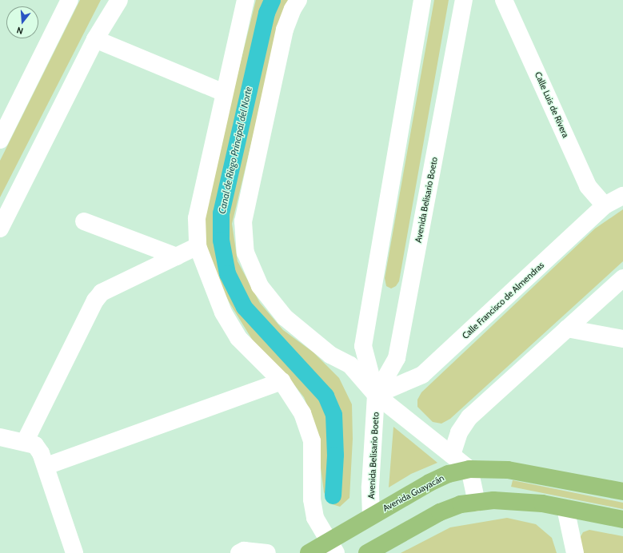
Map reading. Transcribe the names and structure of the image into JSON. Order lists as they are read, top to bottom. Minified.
{"streets":{"main road":["Avenida Guayacán"],"street":["Calle Luis de Rivera","Avenida Belisario Boeto","Calle Francisco de Almendras"]},"crossings":[["Calle Luis de Rivera","Calle Francisco de Almendras"],["Avenida Belisario Boeto","Calle Francisco de Almendras"],["Avenida Belisario Boeto","Avenida Guayacán"]],"water":["Canal de Riego Principal del Norte"],"north":"bottom"}
